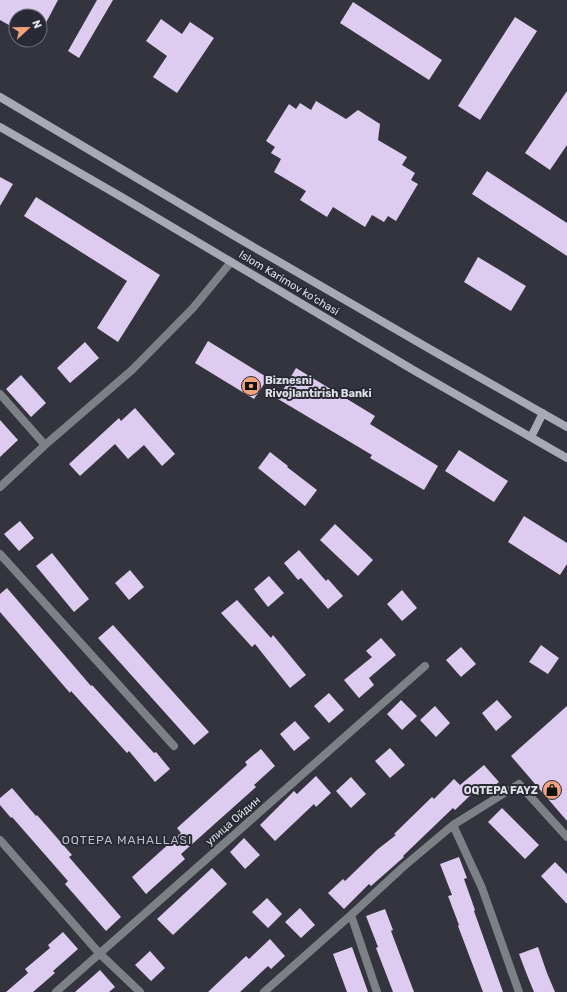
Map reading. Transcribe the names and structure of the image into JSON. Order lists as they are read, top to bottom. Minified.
{"streets":{"main road":["Islom Karimov ko‘chasi"],"street":["улица Ойдин"]},"districts":["OQTEPA MAHALLASI"],"places":{"bank":["Biznesni Rivojlantirish Banki"],"shop":["OQTEPA FAYZ"]},"north":"right"}
